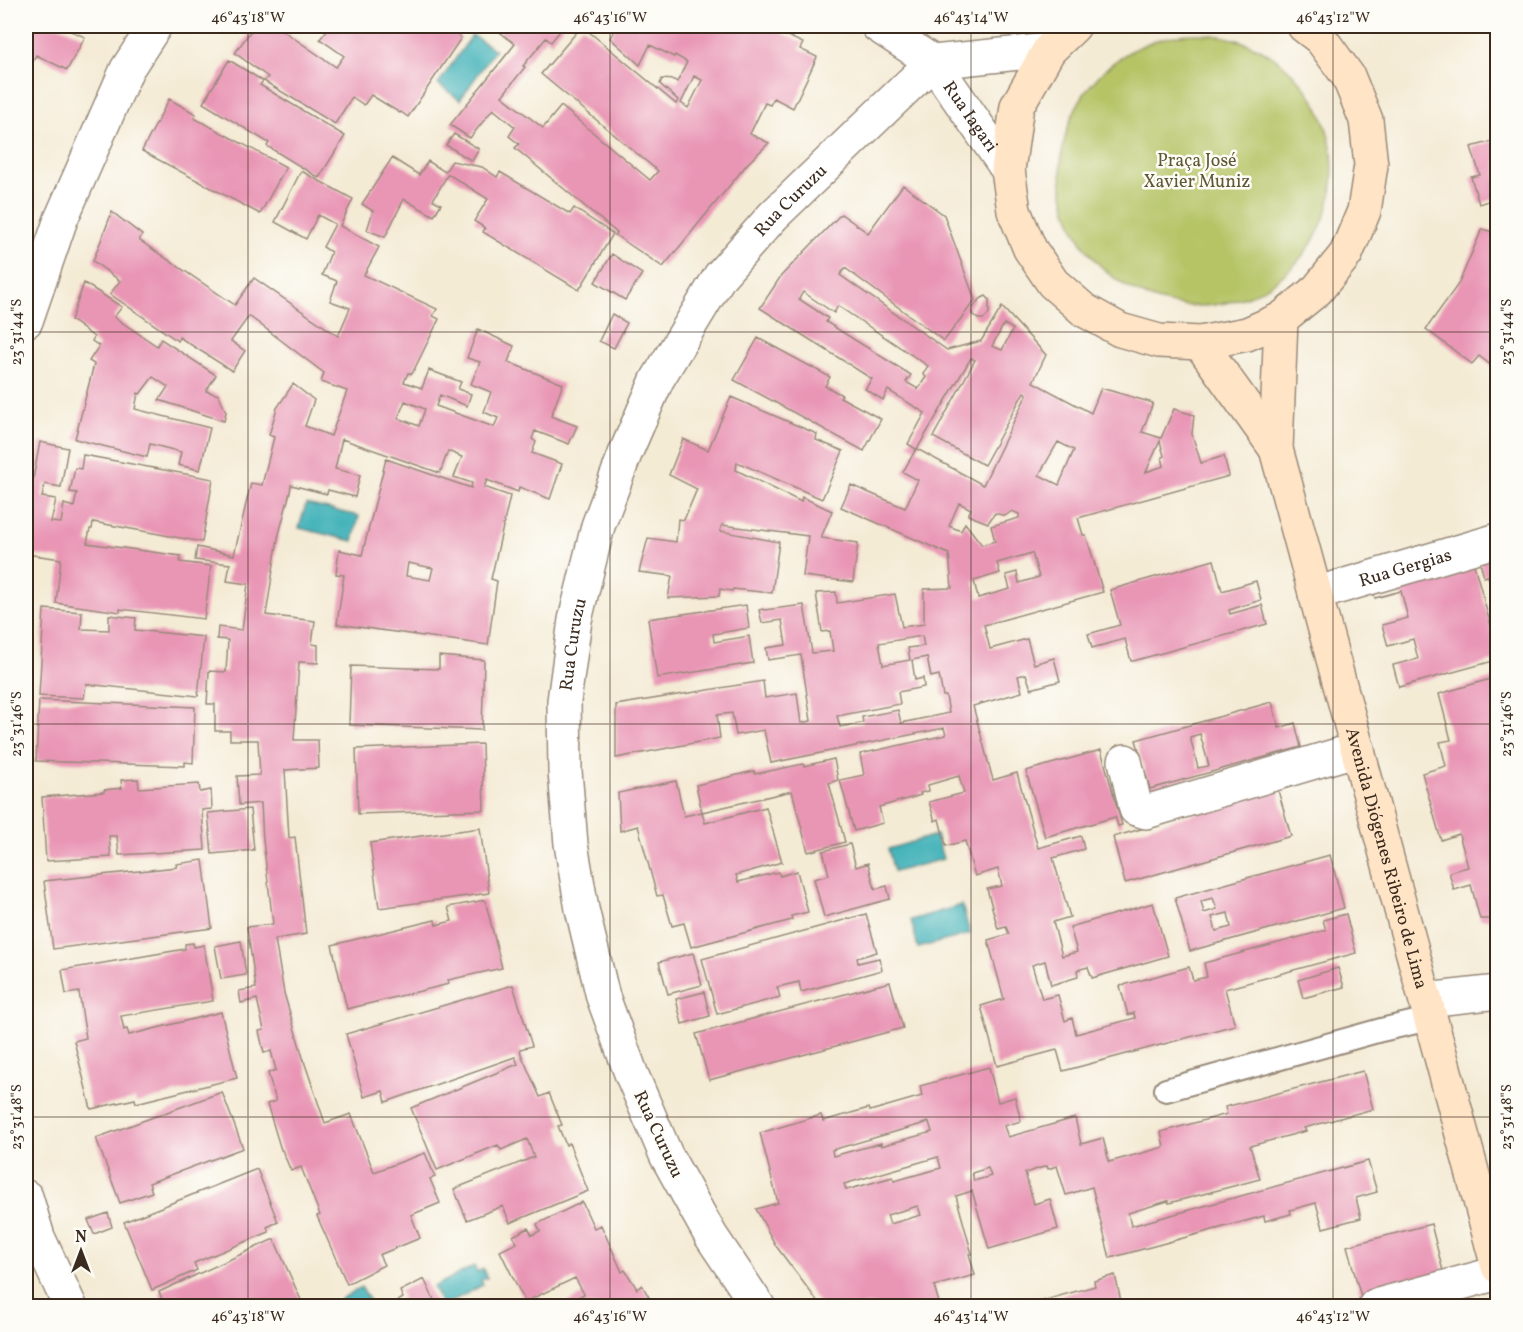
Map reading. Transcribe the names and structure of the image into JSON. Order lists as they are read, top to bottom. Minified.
{"streets":{"main road":["Avenida Diógenes Ribeiro de Lima"],"street":["Rua Iagari","Rua Curuzu","Rua Gergias"]},"crossings":[["Rua Iagari","Rua Curuzu"],["Rua Gergias","Avenida Diógenes Ribeiro de Lima"]],"parks":["Praça José Xavier Muniz"],"north":"top","coordinates":["46°43'18\"W","46°43'16\"W","46°43'14\"W","46°43'12\"W","23°31'44\"S","23°31'46\"S","23°31'48\"S"]}
